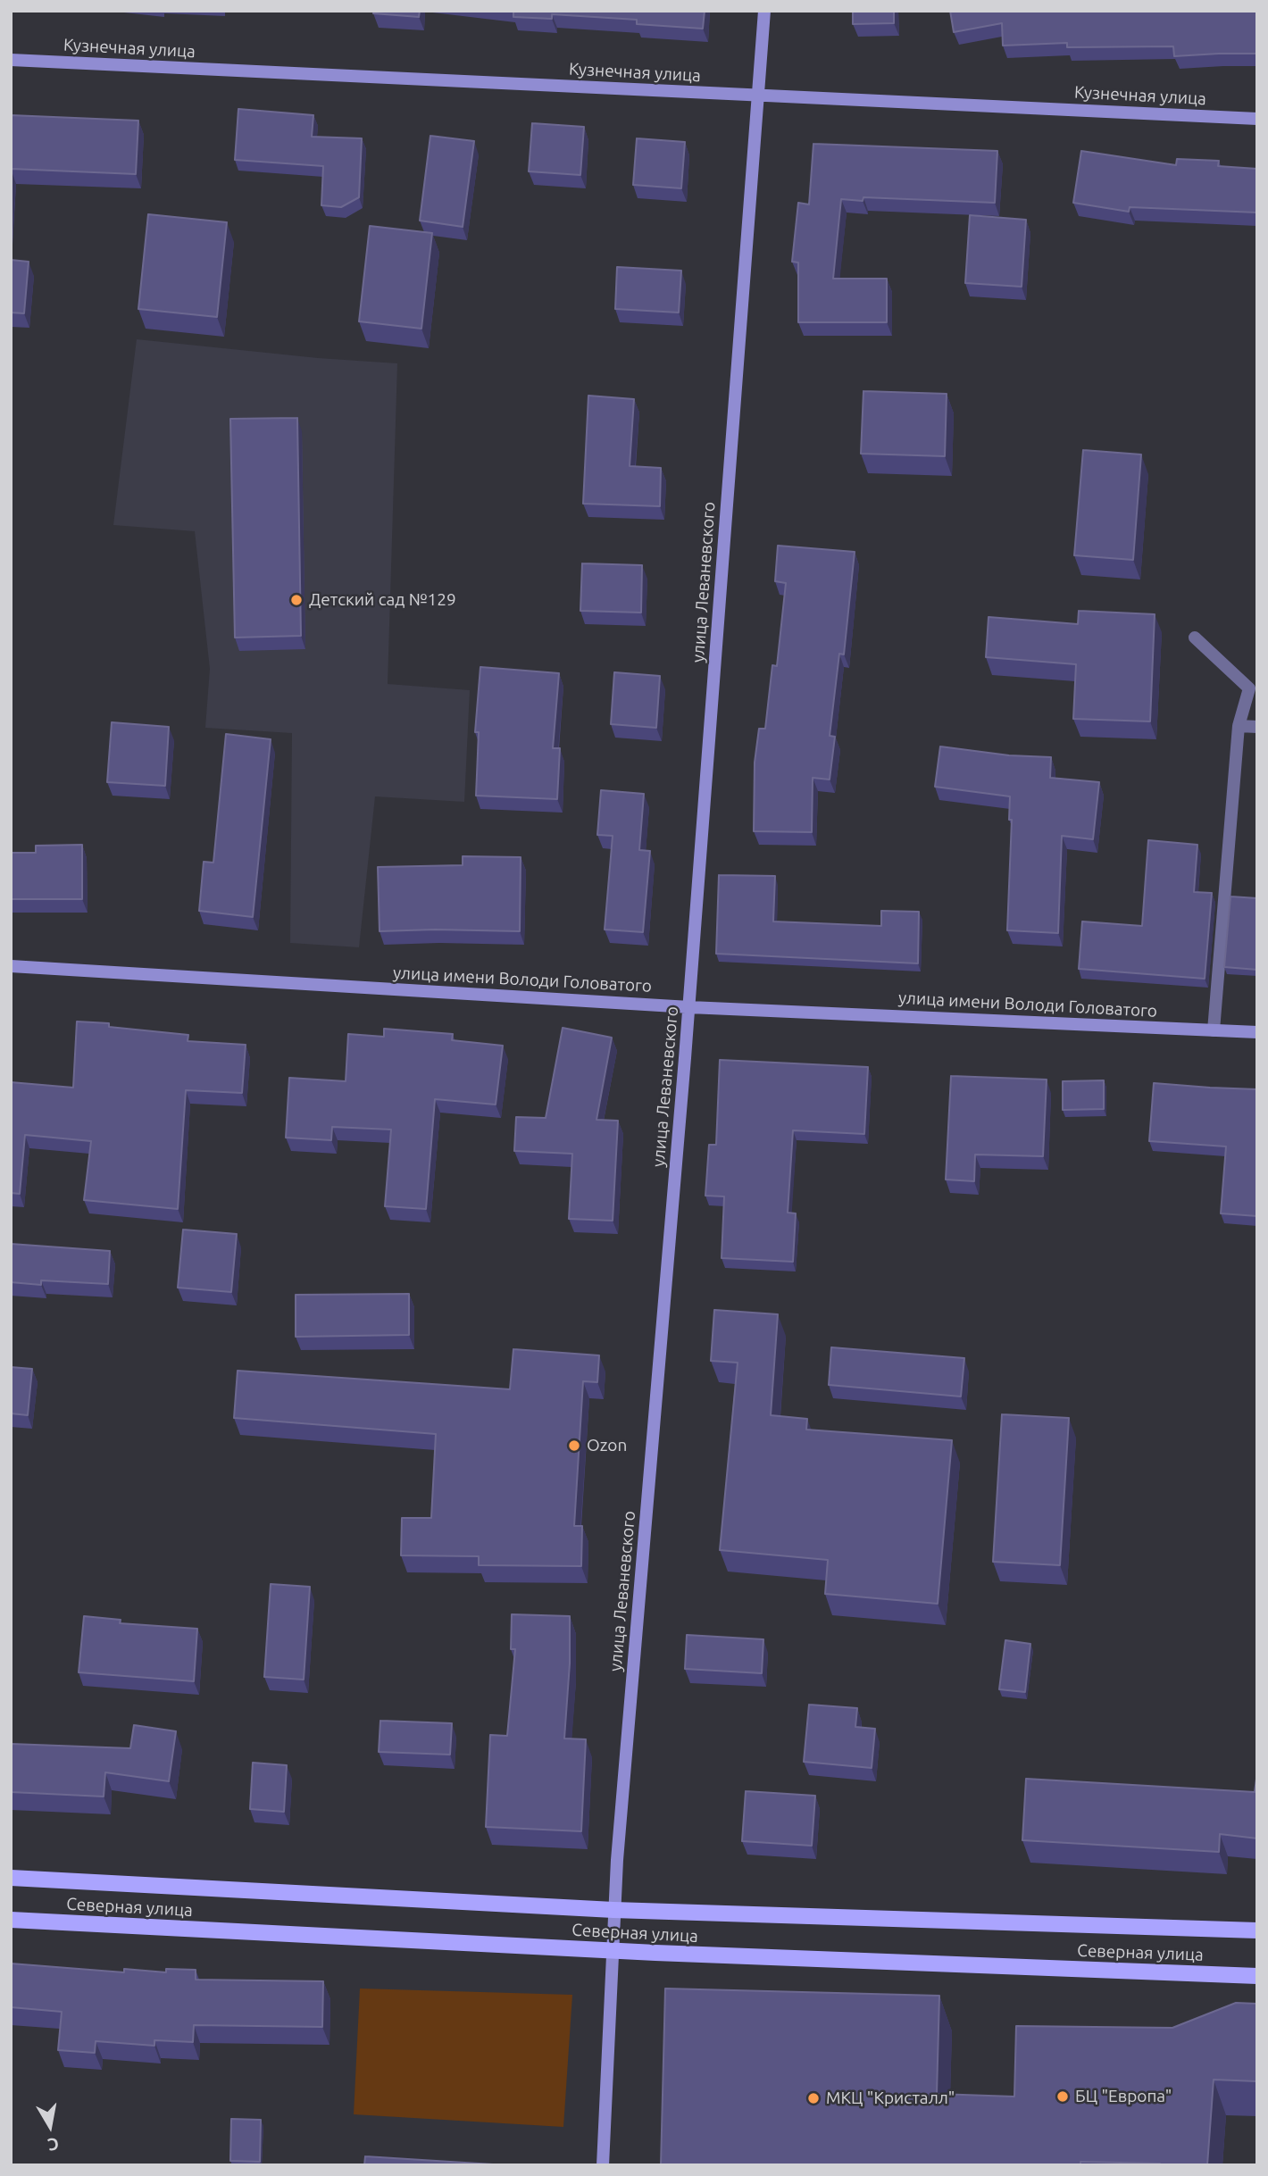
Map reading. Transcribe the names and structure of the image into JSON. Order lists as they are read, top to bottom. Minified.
{"streets":{"main road":["Северная улица"],"street":["Кузнечная улица","улица Леваневского","улица имени Володи Головатого"]},"crossings":[["Кузнечная улица","улица Леваневского"],["улица Леваневского","улица имени Володи Головатого"],["улица Леваневского","Северная улица"]],"places":["Детский сад №129","Ozon","БЦ \"Европа\"","МКЦ \"Кристалл\""],"north":"bottom"}
